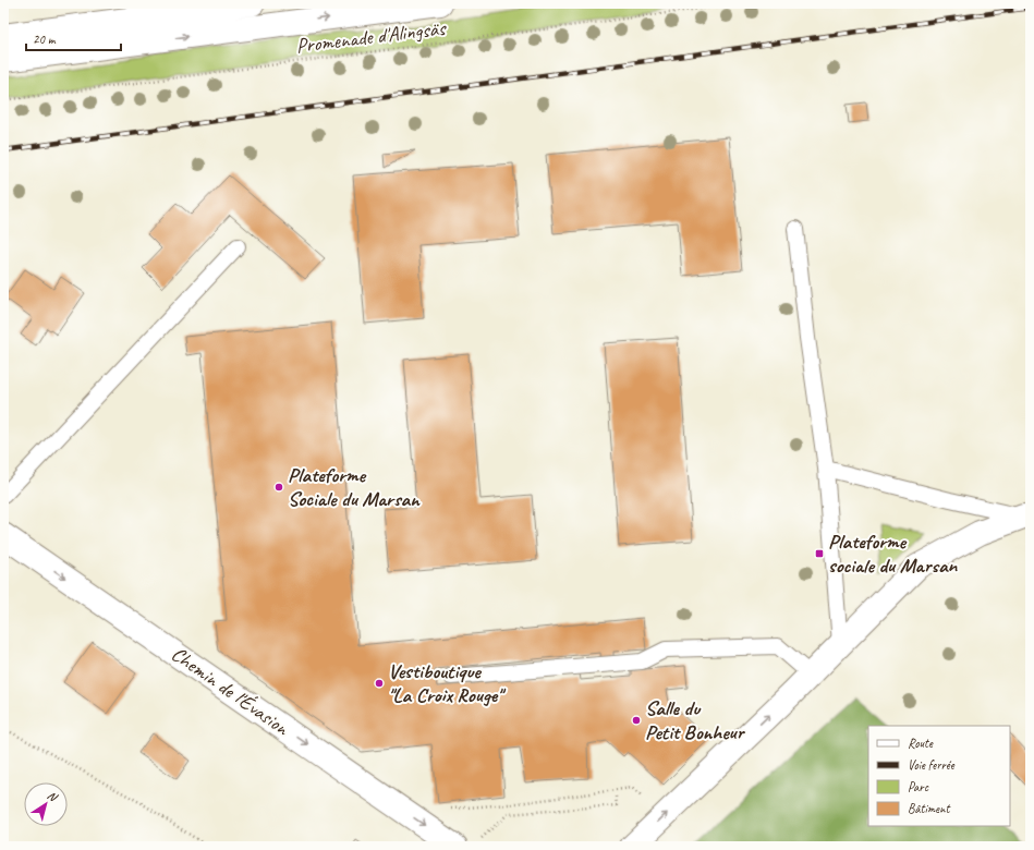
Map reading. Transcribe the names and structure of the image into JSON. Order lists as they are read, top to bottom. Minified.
{"streets":{"street":["Chemin de l'Évasion"],"path":["Promenade d'Alingsäs"]},"one_way":["Chemin de l'Évasion"],"places":{"other":["Plateforme Sociale du Marsan","Vestiboutique \"La Croix Rouge\"","Salle du Petit Bonheur"],"transit":["Plateforme sociale du Marsan"]},"legend":["Route","Voie ferrée","Parc","Bâtiment"],"scale_bar":"20 m","north":"top right"}
